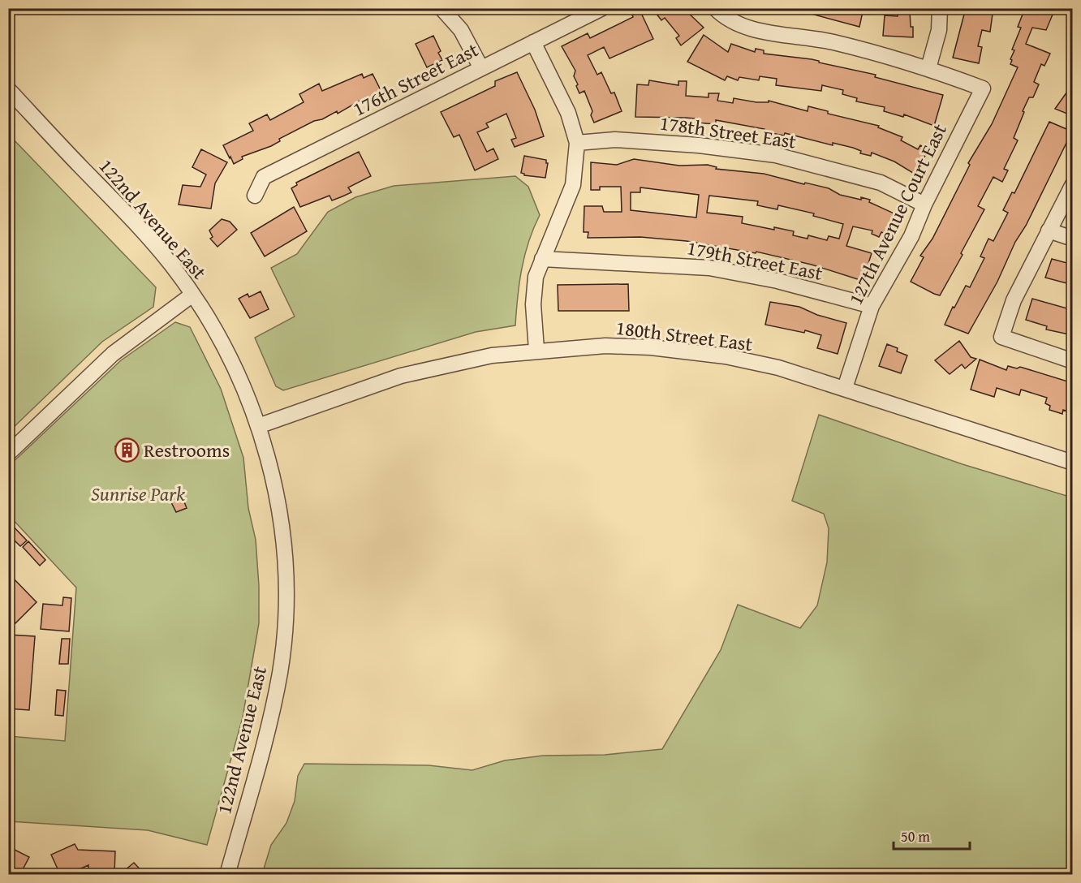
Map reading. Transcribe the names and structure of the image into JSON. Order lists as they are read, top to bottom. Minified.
{"streets":{"street":["176th Street East","178th Street East","127th Avenue Court East","122nd Avenue East","179th Street East","180th Street East"]},"crossings":[["178th Street East","127th Avenue Court East"],["127th Avenue Court East","179th Street East"],["127th Avenue Court East","180th Street East"],["122nd Avenue East","180th Street East"]],"parks":["Sunrise Park"],"places":{"building":["Restrooms"]},"scale_bar":"50 m"}
